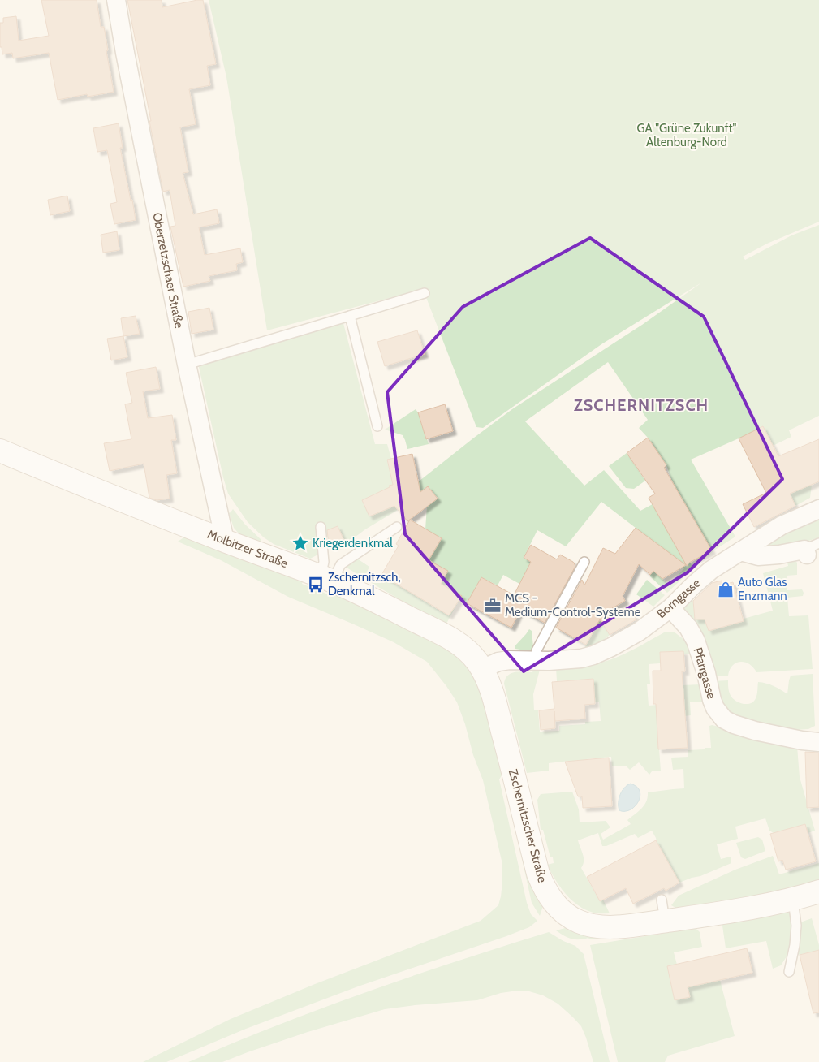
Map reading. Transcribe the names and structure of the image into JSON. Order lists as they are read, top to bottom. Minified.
{"streets":{"street":["Oberzetzschaer Straße","Molbitzer Straße","Borngasse","Pfarrgasse","Zschernitzscher Straße"]},"crossings":[["Oberzetzschaer Straße","Molbitzer Straße"],["Molbitzer Straße","Borngasse"],["Molbitzer Straße","Zschernitzscher Straße"],["Borngasse","Pfarrgasse"],["Borngasse","Zschernitzscher Straße"]],"districts":["ZSCHERNITZSCH"],"parks":["GA \"Grüne Zukunft\" Altenburg-Nord"],"places":{"place":["Kriegerdenkmal"],"bus stop":["Zschernitzsch, Denkmal"],"shop":["Auto Glas Enzmann"],"office":["MCS - Medium-Control-Systeme"]}}
